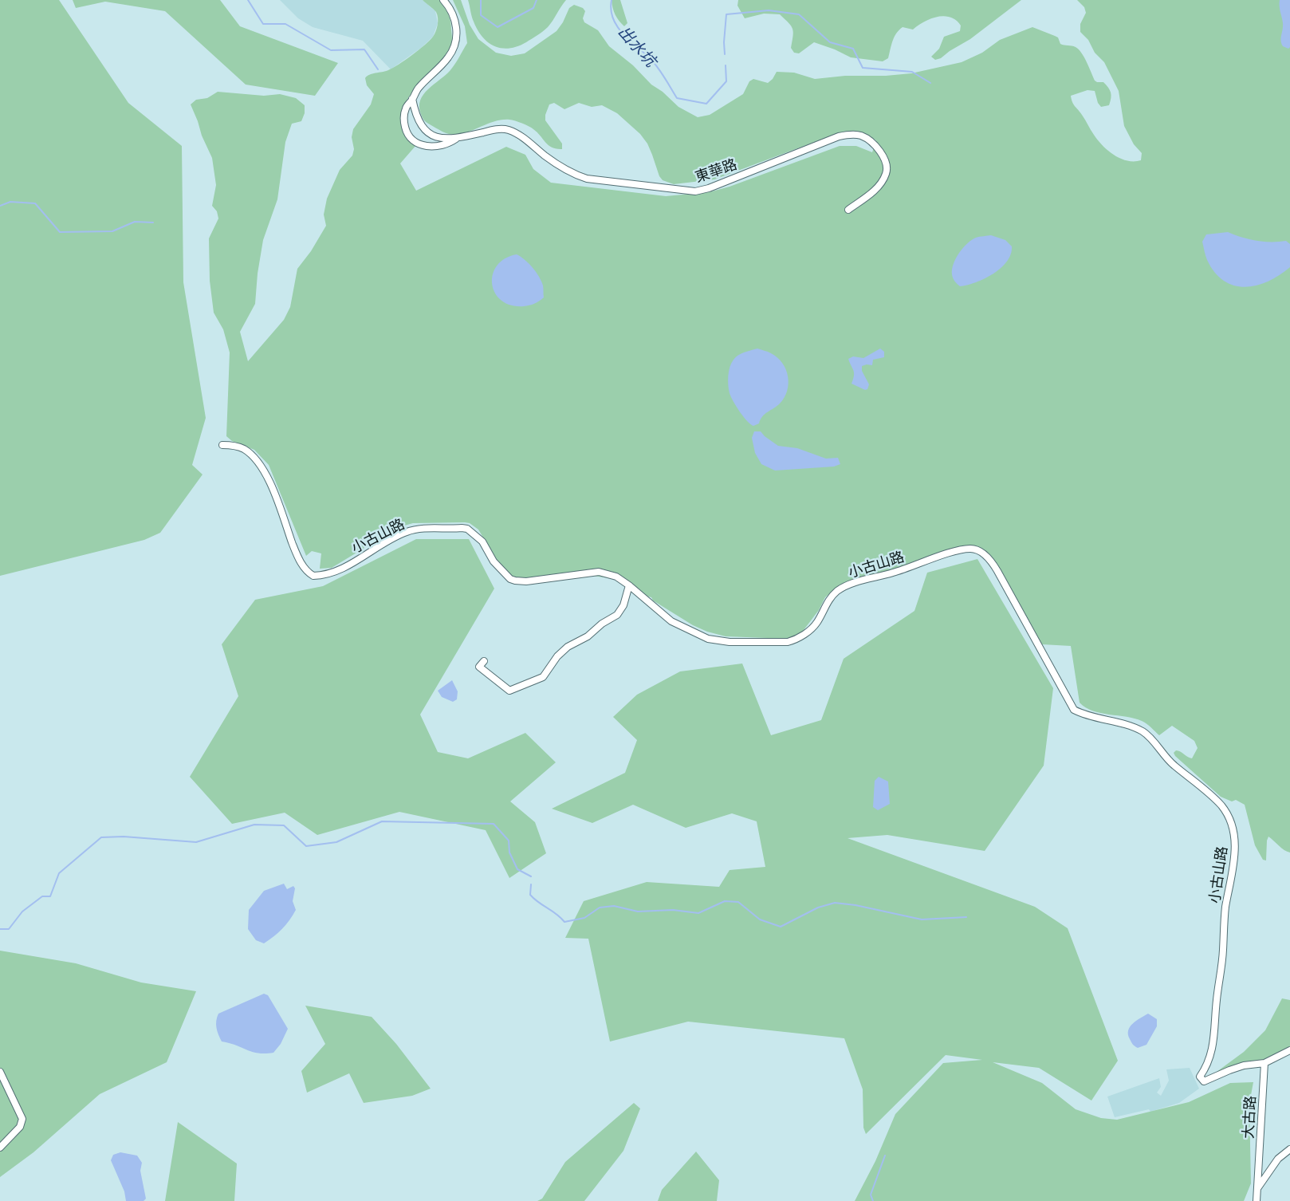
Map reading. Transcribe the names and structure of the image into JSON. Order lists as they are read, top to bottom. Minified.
{"streets":{"street":["東華路","小古山路","大古路"]},"crossings":[["小古山路","大古路"]],"water":["出水坑"]}
